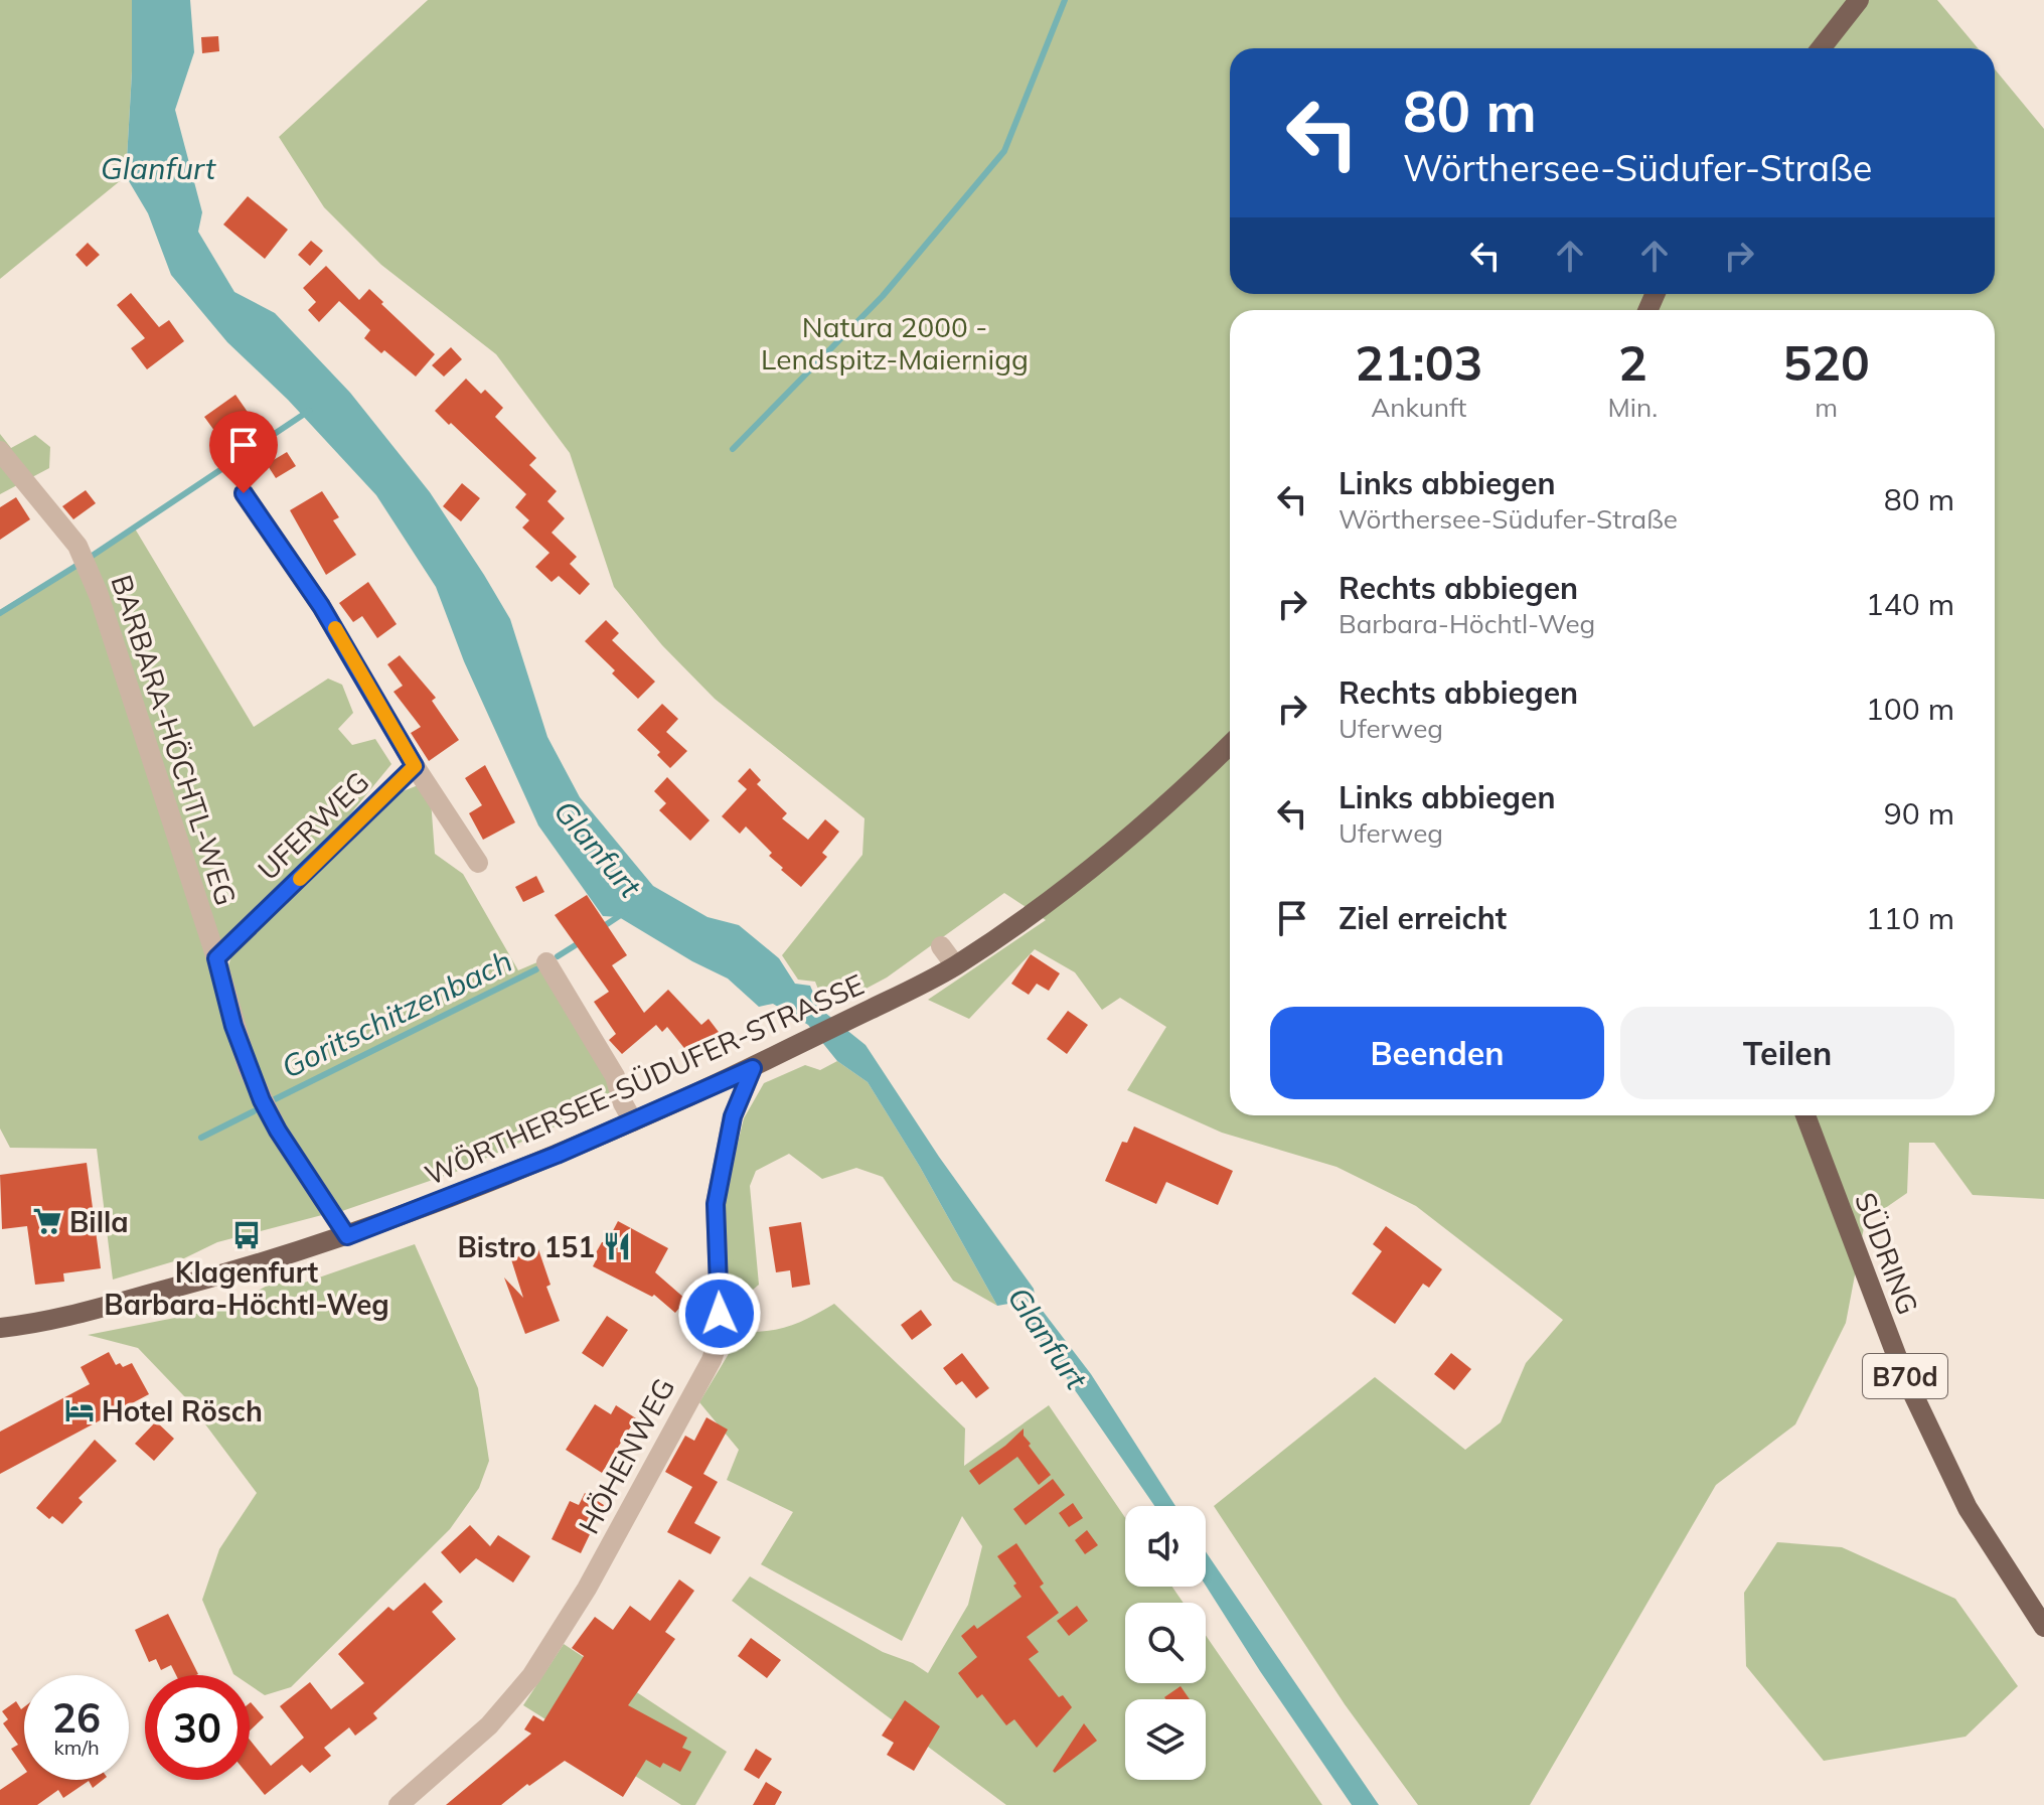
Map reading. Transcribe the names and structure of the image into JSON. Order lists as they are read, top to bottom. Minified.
{"streets":{"main road":["WÖRTHERSEE-SÜDUFER-STRASSE","SÜDRING","B70d"],"street":["BARBARA-HÖCHTL-WEG","UFERWEG","HÖHENWEG"]},"crossings":[["BARBARA-HÖCHTL-WEG","UFERWEG"],["BARBARA-HÖCHTL-WEG","WÖRTHERSEE-SÜDUFER-STRASSE"],["WÖRTHERSEE-SÜDUFER-STRASSE","HÖHENWEG"]],"water":["Glanfurt","Goritschitzenbach"],"parks":["Natura 2000 - Lendspitz-Maiernigg"],"places":{"supermarket":["Billa"],"bus stop":["Klagenfurt Barbara-Höchtl-Weg"],"restaurant":["Bistro 151"],"hotel":["Hotel Rösch"]},"page":{"turn":["80 m","Wörthersee-Südufer-Straße"],"eta":["21:03","Ankunft","2","Min.","520","m"],"list":[{"name":"Links abbiegen","note":"Wörthersee-Südufer-Straße","value":"80 m"},{"name":"Rechts abbiegen","note":"Barbara-Höchtl-Weg","value":"140 m"},{"name":"Rechts abbiegen","note":"Uferweg","value":"100 m"},{"name":"Links abbiegen","note":"Uferweg","value":"90 m"},{"name":"Ziel erreicht","value":"110 m"}],"buttons":["Beenden","Teilen"],"speed":"26 km/h","limit":"30"}}
